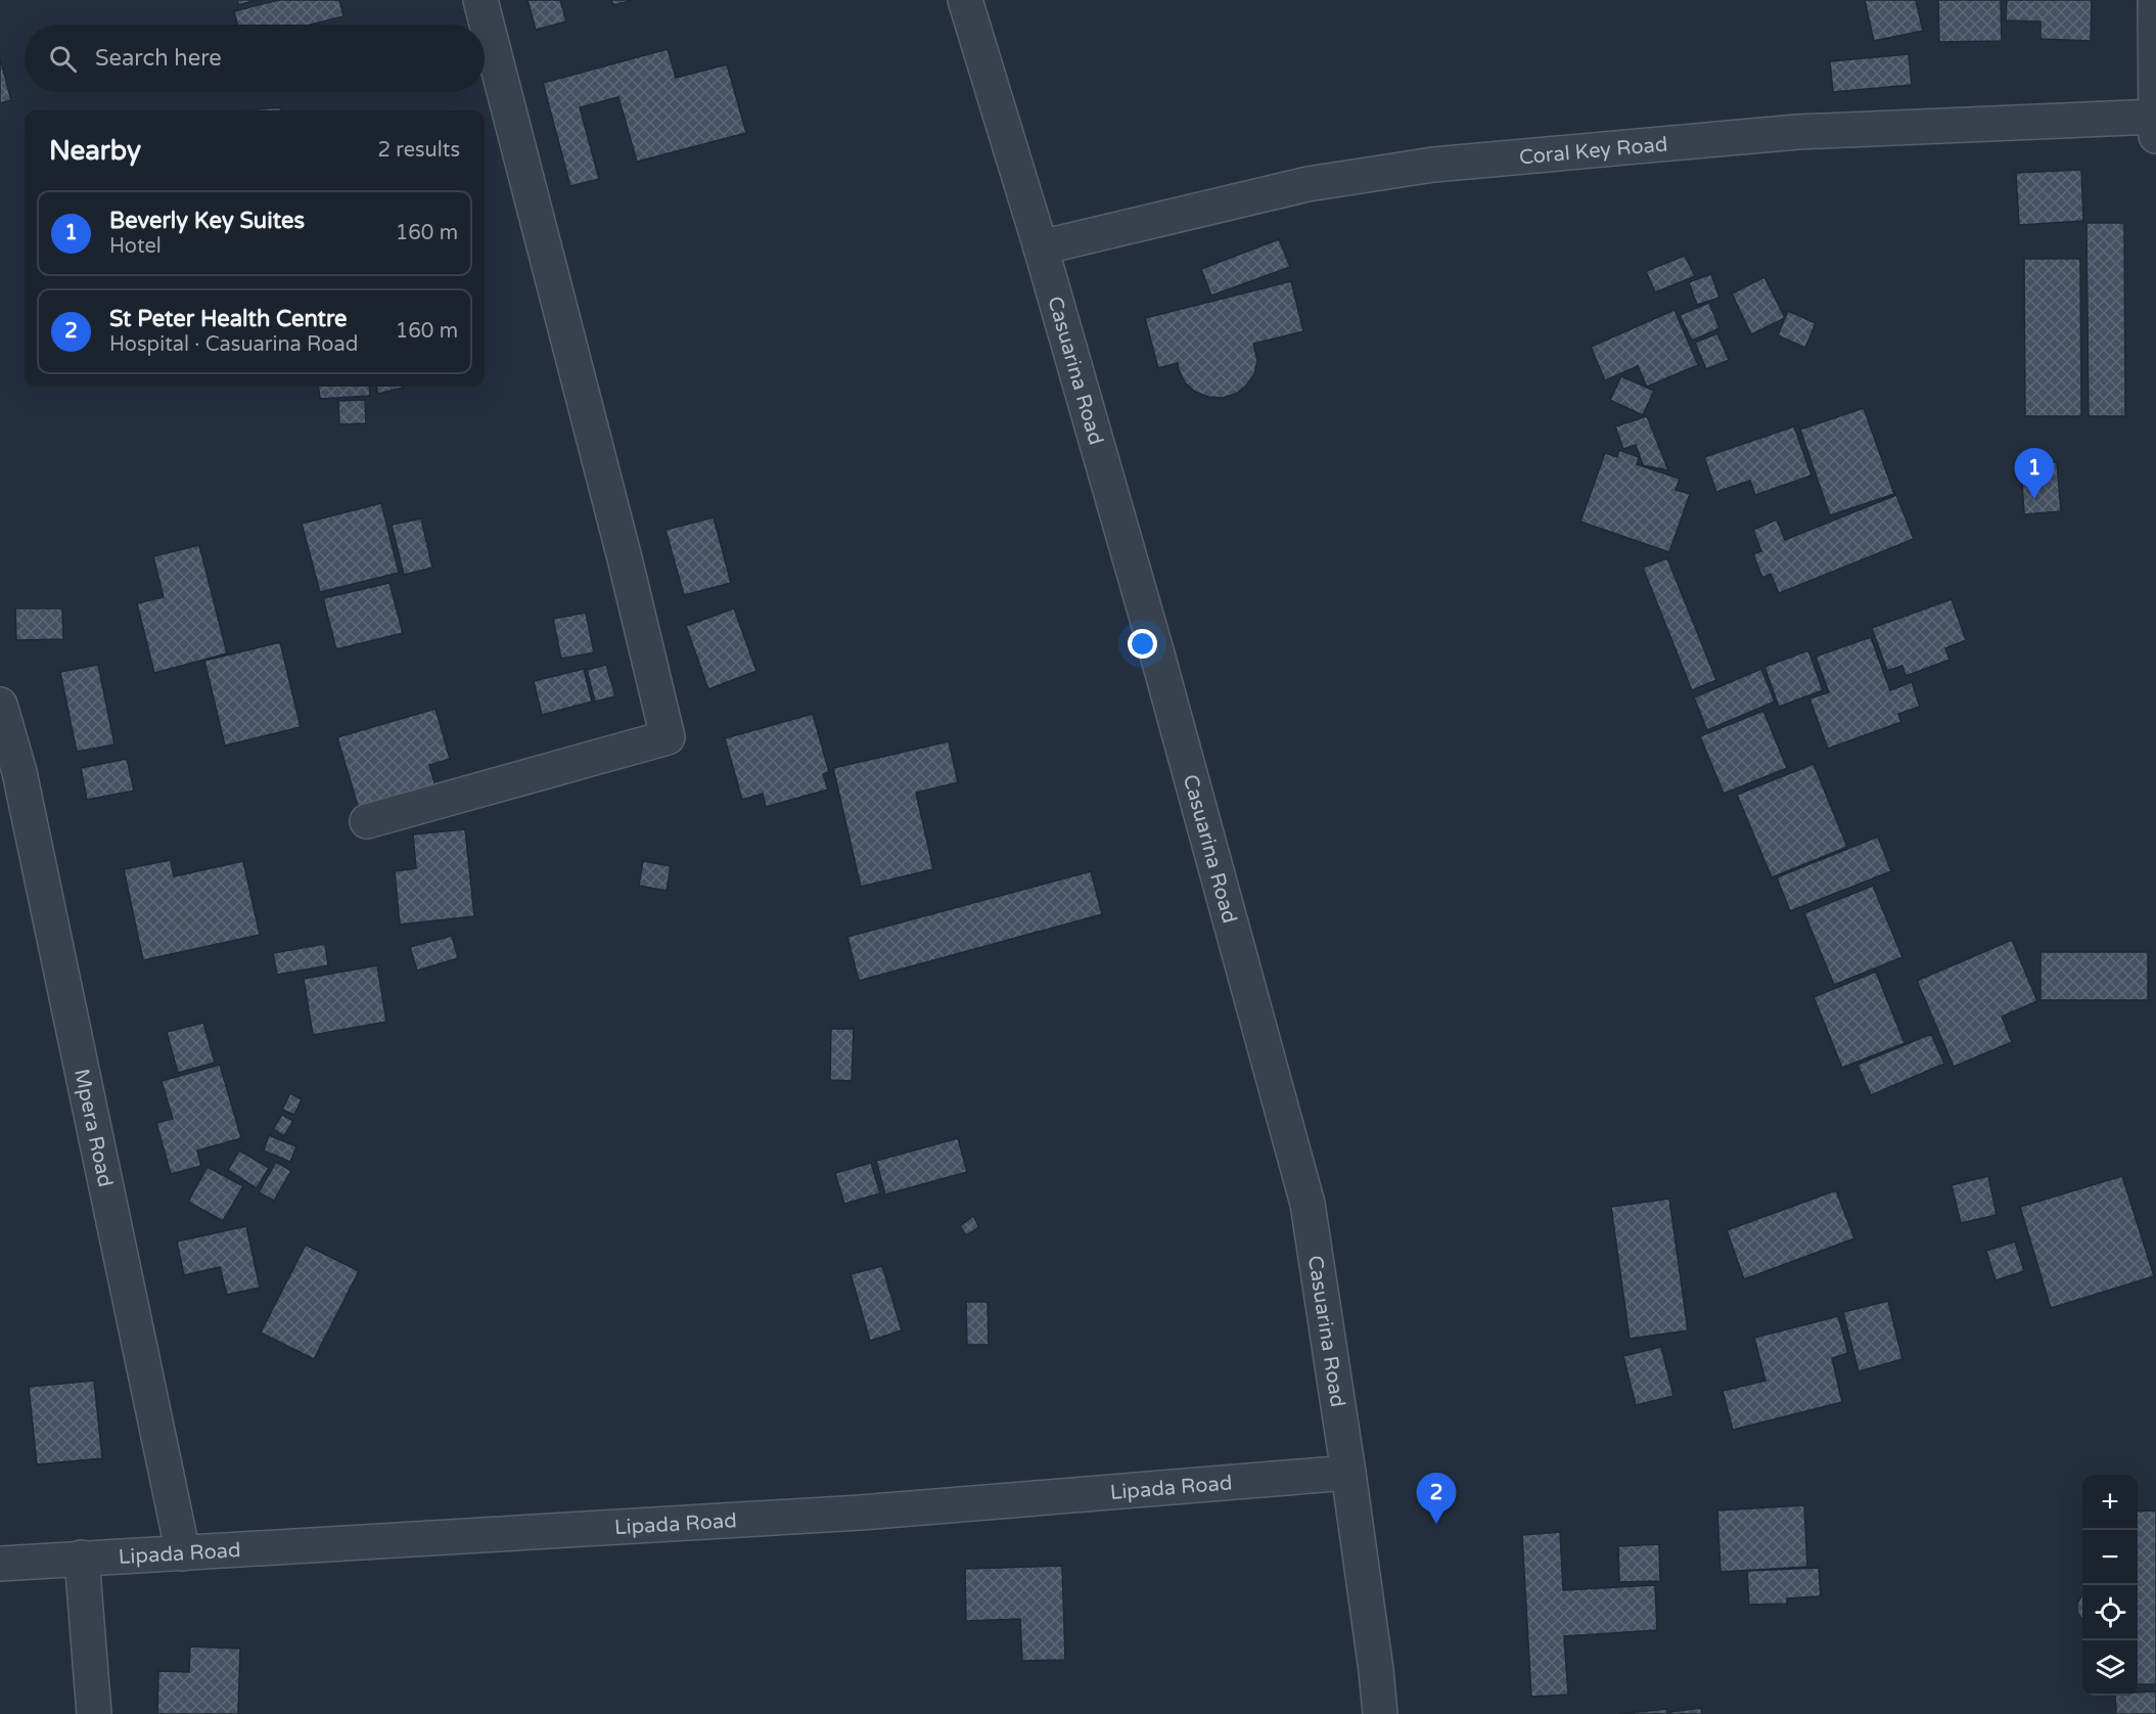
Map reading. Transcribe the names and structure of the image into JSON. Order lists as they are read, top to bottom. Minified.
{"streets":{"street":["Coral Key Road","Casuarina Road","Mpera Road","Lipada Road"]},"crossings":[["Coral Key Road","Casuarina Road"],["Casuarina Road","Lipada Road"],["Mpera Road","Lipada Road"]],"page":{"search":"Search here","heading":["Nearby","2 results"],"list":[{"mark":"1","name":"Beverly Key Suites","note":"Hotel","value":"160 m"},{"mark":"2","name":"St Peter Health Centre","note":"Hospital · Casuarina Road","value":"160 m"}],"pins":["1","2"],"map_buttons":["+","−"]}}
